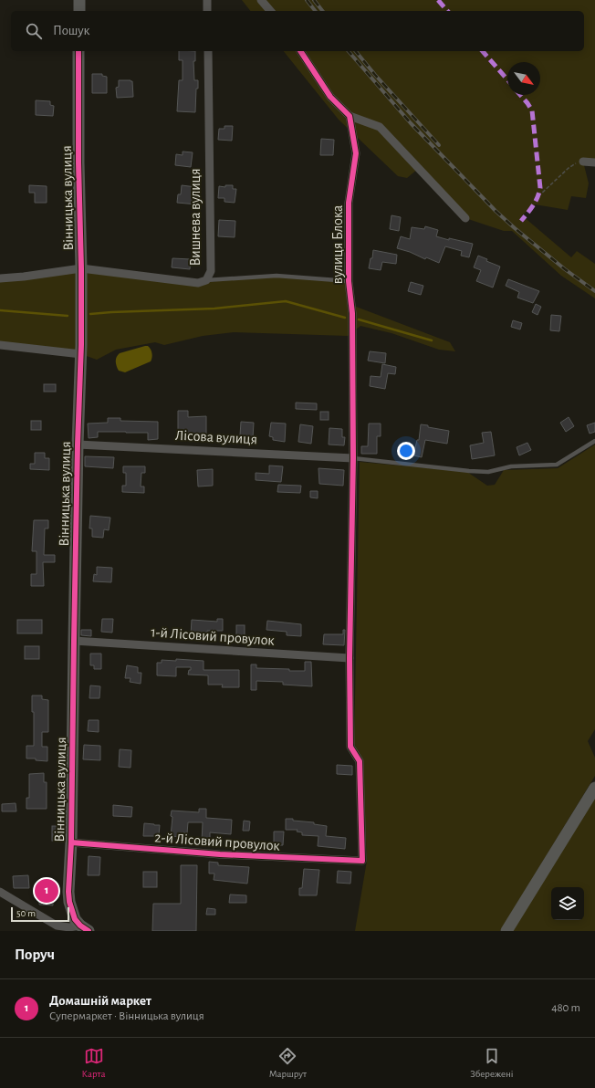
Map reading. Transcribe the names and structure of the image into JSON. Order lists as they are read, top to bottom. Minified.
{"streets":{"street":["Вінницька вулиця","Вишнева вулиця","вулиця Блока","Лісова вулиця","1-й Лісовий провулок","2-й Лісовий провулок"]},"crossings":[["Вінницька вулиця","Вишнева вулиця"],["Вінницька вулиця","Лісова вулиця"],["Вінницька вулиця","1-й Лісовий провулок"],["Вінницька вулиця","2-й Лісовий провулок"],["вулиця Блока","Лісова вулиця"],["вулиця Блока","1-й Лісовий провулок"],["вулиця Блока","2-й Лісовий провулок"]],"scale_bar":"50 m","north":"bottom right","page":{"search":"Пошук","pins":"1","scale":"50 m","heading":"Поруч","list":[{"mark":"1","name":"Домашній маркет","note":"Супермаркет · Вінницька вулиця","value":"480 m"}],"nav":["Карта","Маршрут","Збережені"]}}
